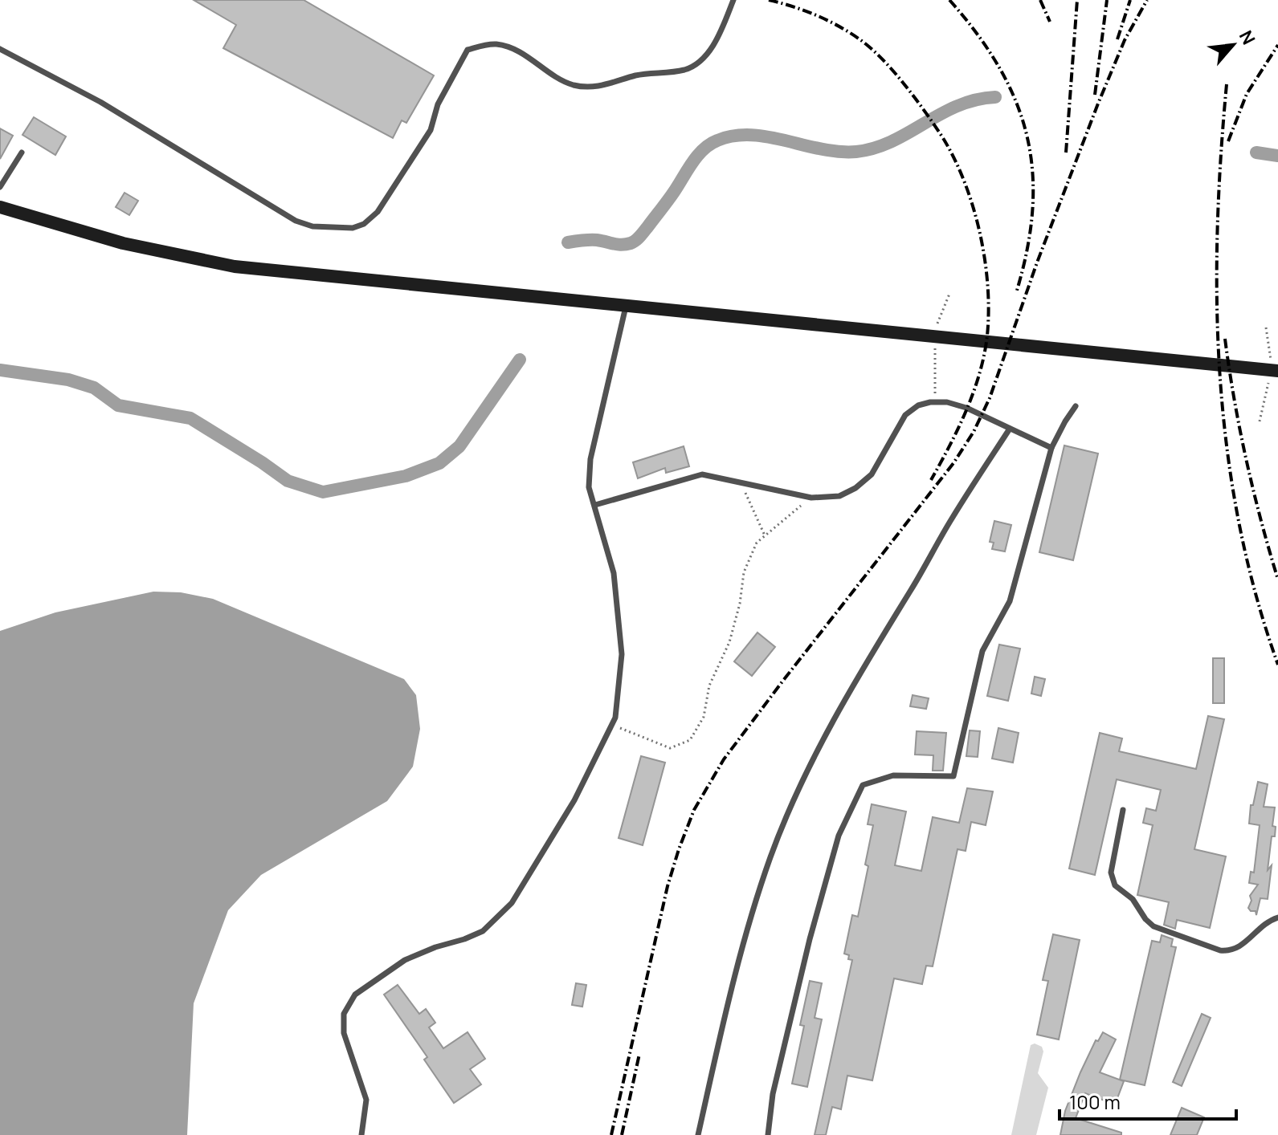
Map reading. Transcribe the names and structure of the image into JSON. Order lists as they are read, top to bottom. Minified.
{"scale_bar":"100 m","north":"top right"}
